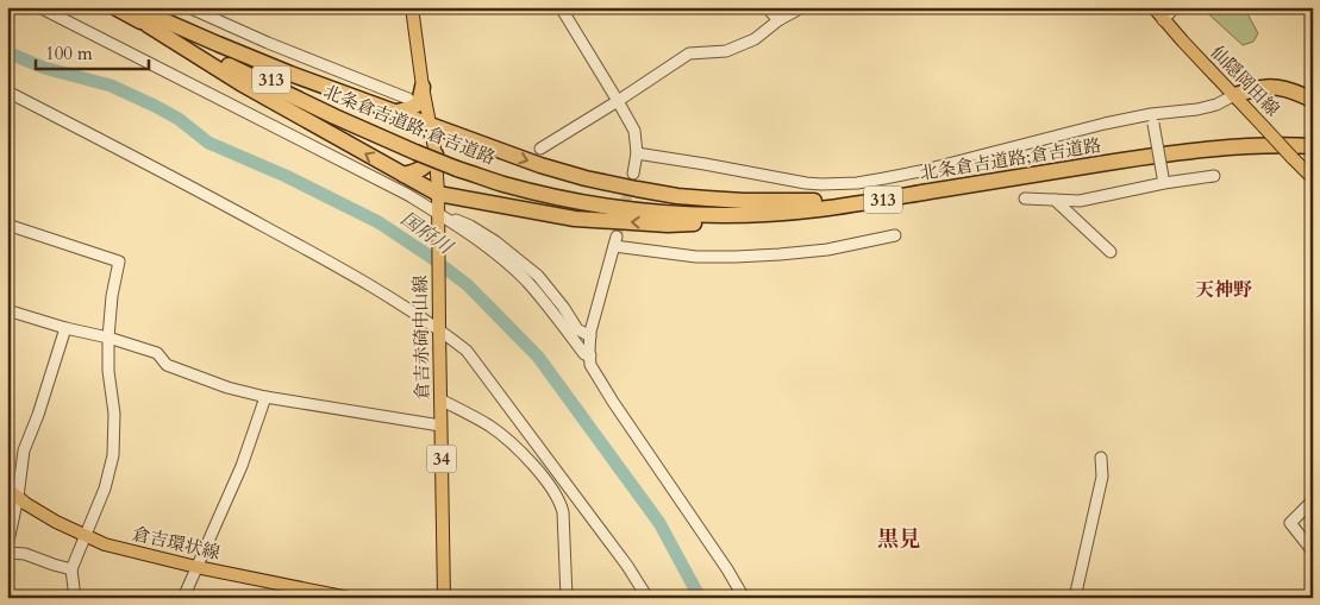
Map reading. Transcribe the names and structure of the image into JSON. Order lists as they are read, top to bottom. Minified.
{"streets":{"highway":["313","北条倉吉道路;倉吉道路"],"main road":["仙隠岡田線","倉吉赤碕中山線","34","倉吉環状線"]},"districts":["天神野","黒見"],"water":["国府川"],"scale_bar":"100 m"}
